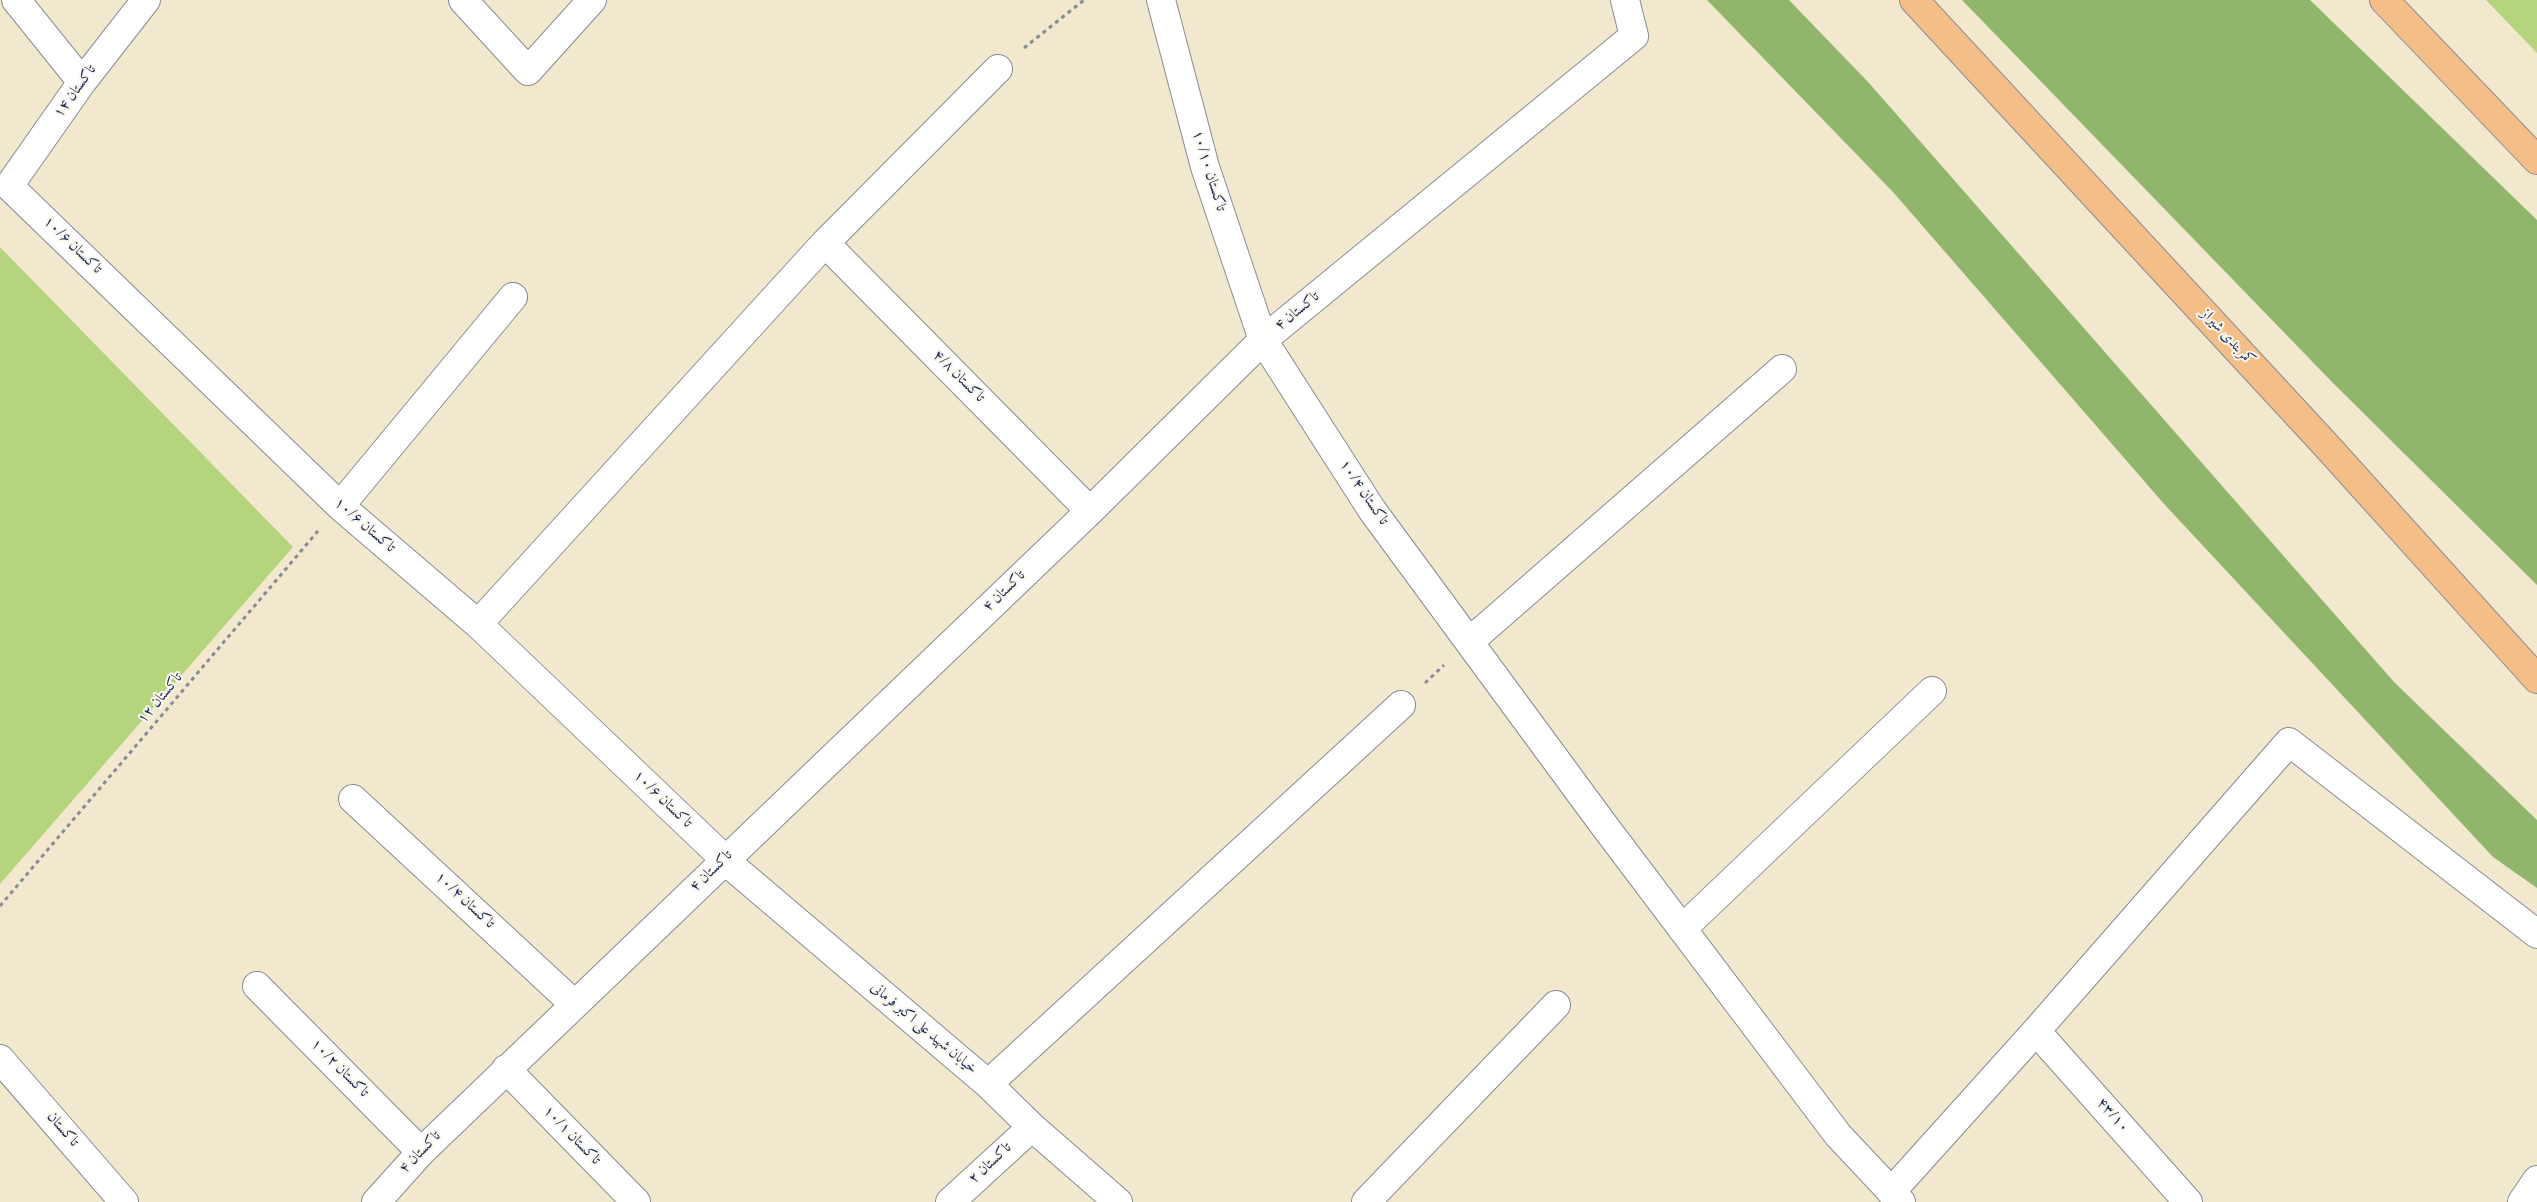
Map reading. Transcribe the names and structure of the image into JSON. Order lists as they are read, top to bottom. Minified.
{"streets":{"highway":["کمربندی شیراز"],"street":["تاکستان ۱۴","تاکستان ۱۰/۱۰","تاکستان ۱۰/۶","تاکستان ۴","تاکستان ۴/۸","تاکستان ۱۰/۴","خیابان شهید علی اکبر فرمانی","تاکستان ۱۰/۲","۴۳/۱۰","تاکستان","تاکستان ۱۰/۱","تاکستان ۲"],"path":["تاکستان ۱۲"]},"crossings":[["تاکستان ۱۴","تاکستان ۱۰/۶"],["تاکستان ۱۰/۱۰","تاکستان ۴"],["تاکستان ۱۰/۱۰","تاکستان ۱۰/۴"],["تاکستان ۱۰/۶","تاکستان ۴"],["تاکستان ۱۰/۶","تاکستان ۱۲"],["تاکستان ۱۰/۶","خیابان شهید علی اکبر فرمانی"],["تاکستان ۴","تاکستان ۴/۸"],["تاکستان ۴","تاکستان ۱۰/۴"],["تاکستان ۴","خیابان شهید علی اکبر فرمانی"],["تاکستان ۴","تاکستان ۱۰/۲"],["تاکستان ۴","تاکستان ۱۰/۱"],["خیابان شهید علی اکبر فرمانی","تاکستان ۲"]]}
